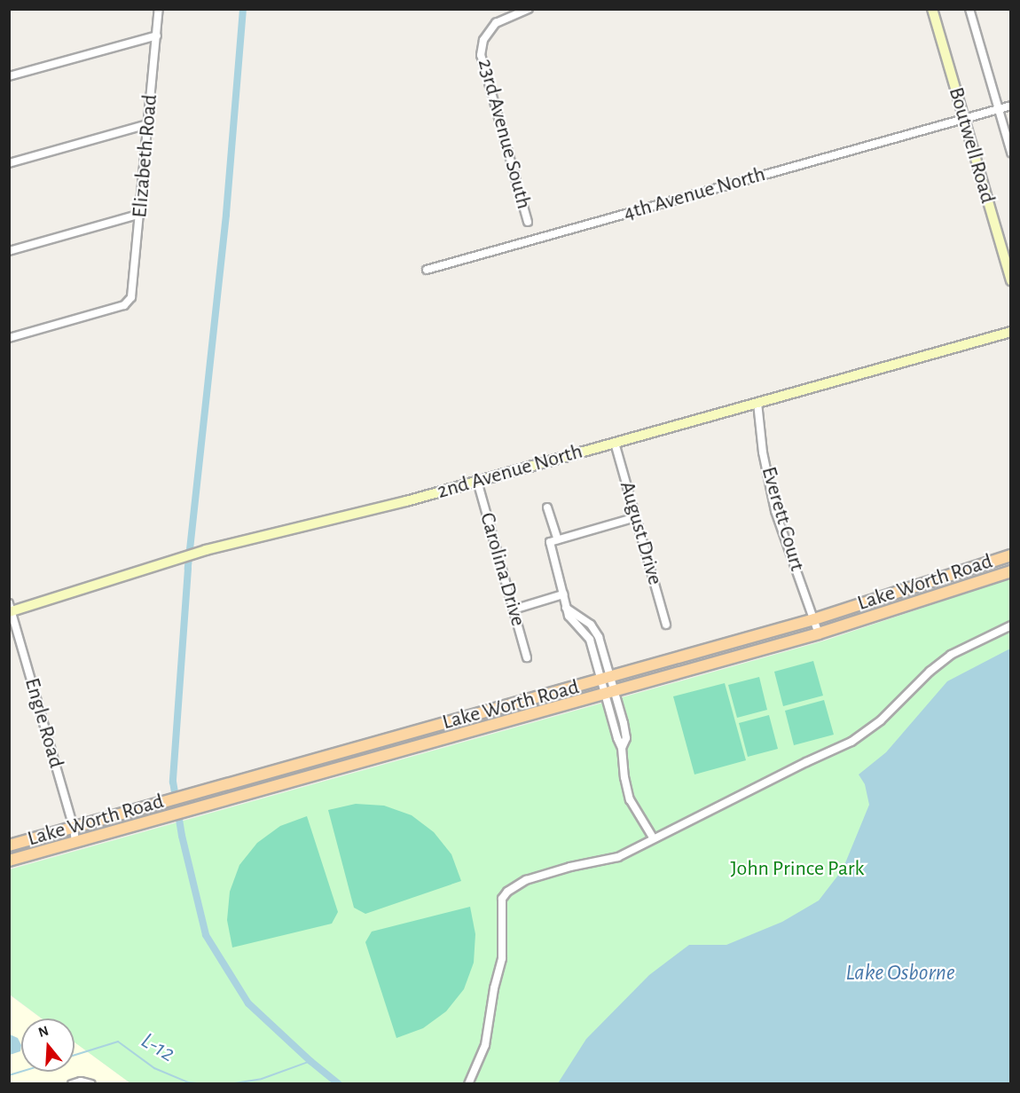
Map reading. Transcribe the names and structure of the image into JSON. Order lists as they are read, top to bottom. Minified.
{"streets":{"main road":["Lake Worth Road"],"street":["23rd Avenue South","Boutwell Road","Elizabeth Road","4th Avenue North","2nd Avenue North","Everett Court","August Drive","Carolina Drive","Engle Road"]},"crossings":[["Boutwell Road","4th Avenue North"],["2nd Avenue North","Everett Court"],["2nd Avenue North","August Drive"],["2nd Avenue North","Carolina Drive"],["2nd Avenue North","Engle Road"],["Everett Court","Lake Worth Road"],["Lake Worth Road","Engle Road"]],"water":["Lake Osborne","L-12"],"parks":["John Prince Park"],"north":"top"}
